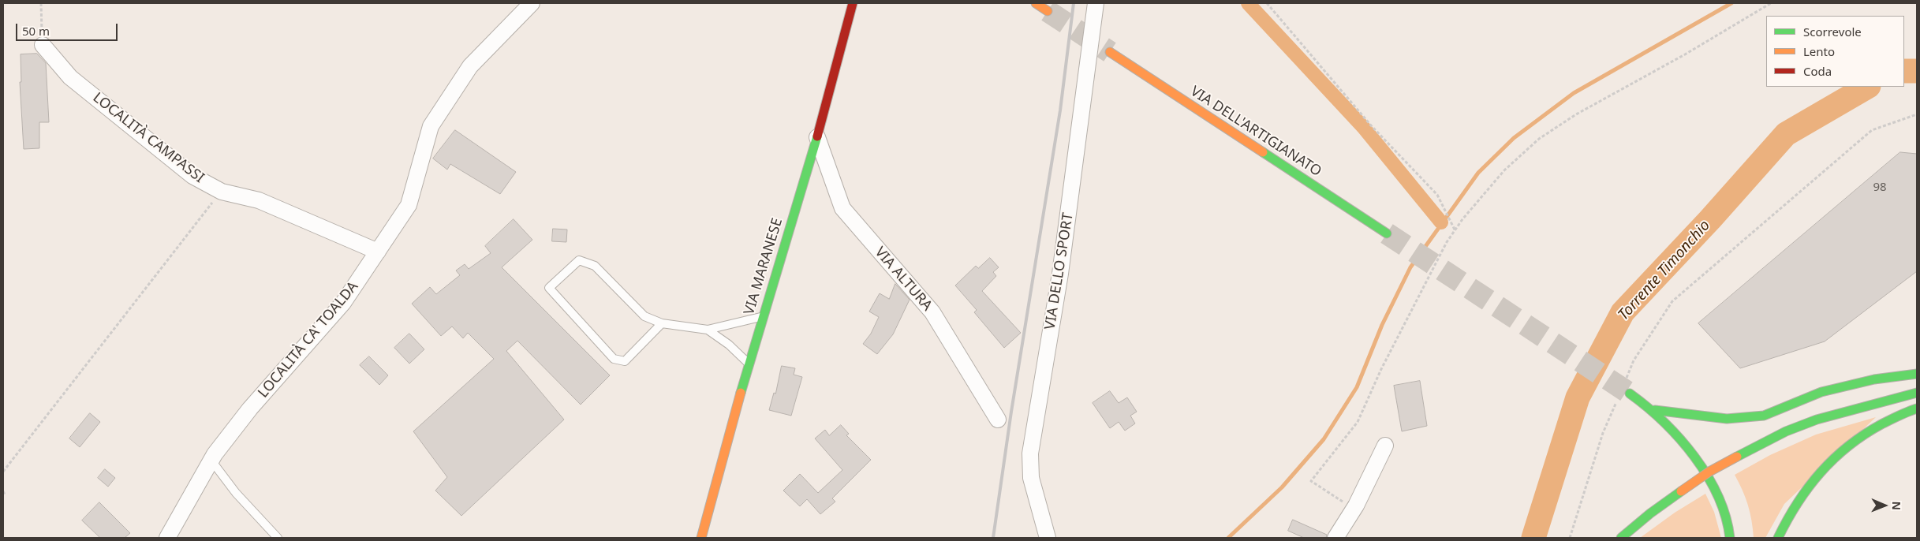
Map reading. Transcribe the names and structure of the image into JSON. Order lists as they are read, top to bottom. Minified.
{"streets":{"main road":["VIA DELL'ARTIGIANATO","VIA MARANESE"],"street":["LOCALITÀ CAMPASSI","VIA DELLO SPORT","VIA ALTURA","LOCALITÀ CA' TOALDA"]},"crossings":[["LOCALITÀ CAMPASSI","LOCALITÀ CA' TOALDA"],["VIA MARANESE","VIA ALTURA"]],"water":["Torrente Timonchio"],"house_numbers":["98"],"legend":["Scorrevole","Lento","Coda"],"scale_bar":"50 m","north":"right"}
